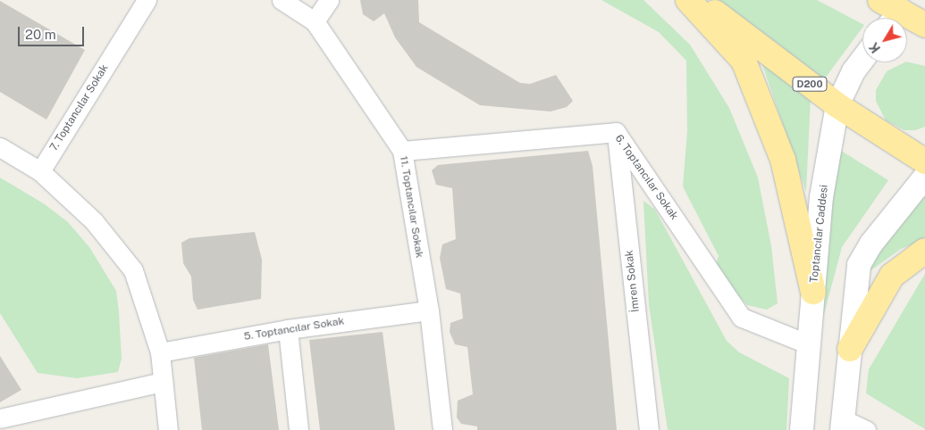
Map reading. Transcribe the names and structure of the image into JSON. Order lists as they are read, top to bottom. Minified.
{"streets":{"highway":["D200"],"street":["7. Toptancılar Sokak","6. Toptancılar Sokak","11. Toptancılar Sokak","Toptancılar Caddesi","İmren Sokak","5. Toptancılar Sokak"]},"crossings":[["D200","Toptancılar Caddesi"],["6. Toptancılar Sokak","11. Toptancılar Sokak"],["6. Toptancılar Sokak","Toptancılar Caddesi"],["6. Toptancılar Sokak","İmren Sokak"],["11. Toptancılar Sokak","5. Toptancılar Sokak"]],"scale_bar":"20 m","north":"bottom left"}
